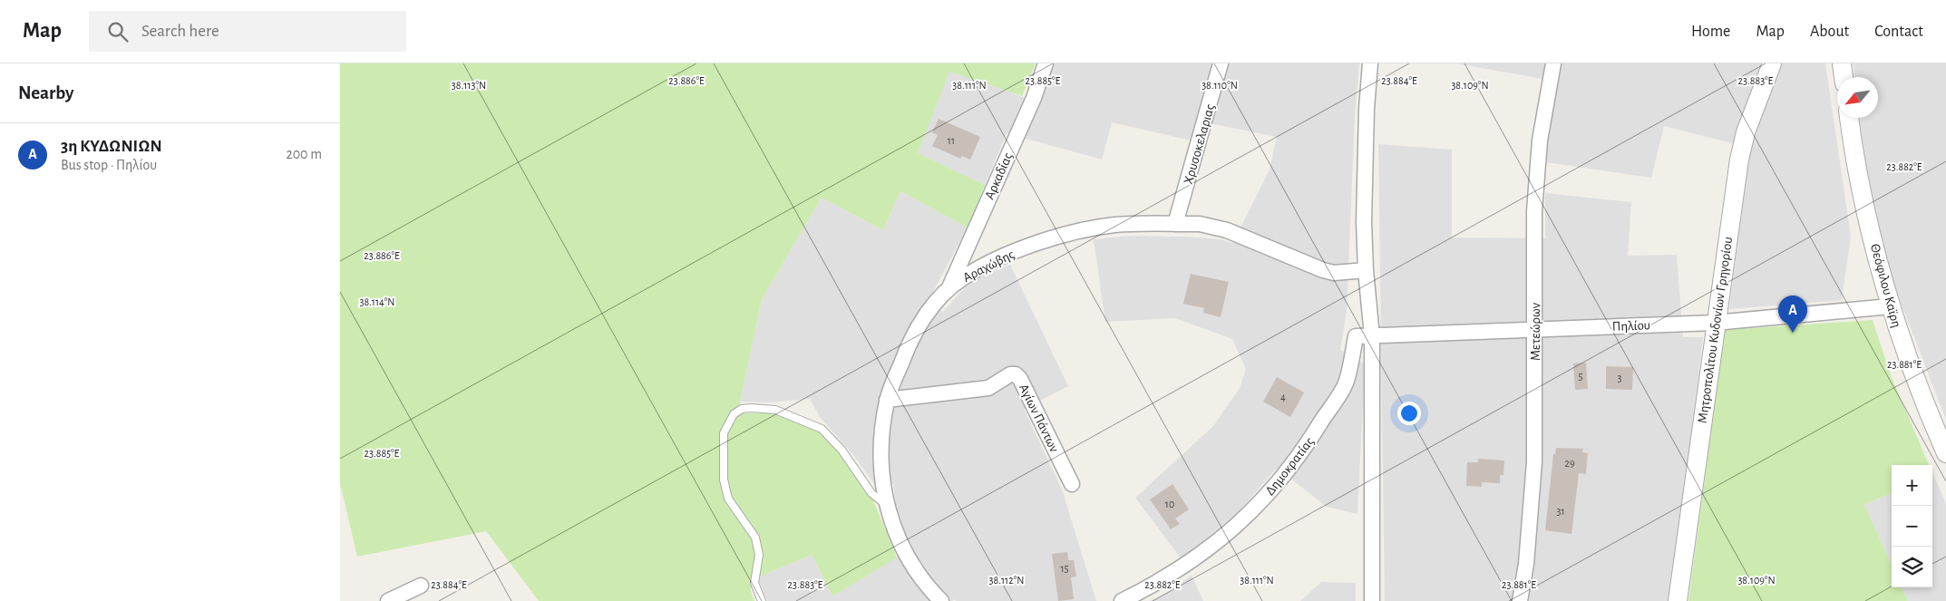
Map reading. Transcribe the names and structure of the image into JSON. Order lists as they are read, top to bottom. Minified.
{"streets":{"street":["Χρυσοκελαριας","Αρκαδίας","Αραχώβης","Θεόφιλου Καϊρη","Πηλίου","Μητροπολίτου Κυδονίων Γρηγορίου","Μετεώρων","Αγίων Πάντων","Δημοκρατίας"]},"crossings":[["Χρυσοκελαριας","Αραχώβης"],["Αρκαδίας","Αραχώβης"],["Αραχώβης","Αγίων Πάντων"],["Θεόφιλου Καϊρη","Πηλίου"],["Πηλίου","Μητροπολίτου Κυδονίων Γρηγορίου"],["Πηλίου","Μετεώρων"],["Πηλίου","Δημοκρατίας"]],"house_numbers":["11","5","3","4","29","10","31","15"],"north":"bottom left","page":{"header":"Map","search":"Search here","nav":["Home","Map","About","Contact"],"heading":"Nearby","list":[{"mark":"A","name":"3η ΚΥΔΩΝΙΩΝ","note":"Bus stop · Πηλίου","value":"200 m"}],"pins":"A","map_buttons":["+","−"]},"coordinates":["23.886°E","23.885°E","23.884°E","23.883°E","38.113°N","38.111°N","38.110°N","38.109°N","23.882°E","38.114°N","23.881°E","38.112°N"]}
